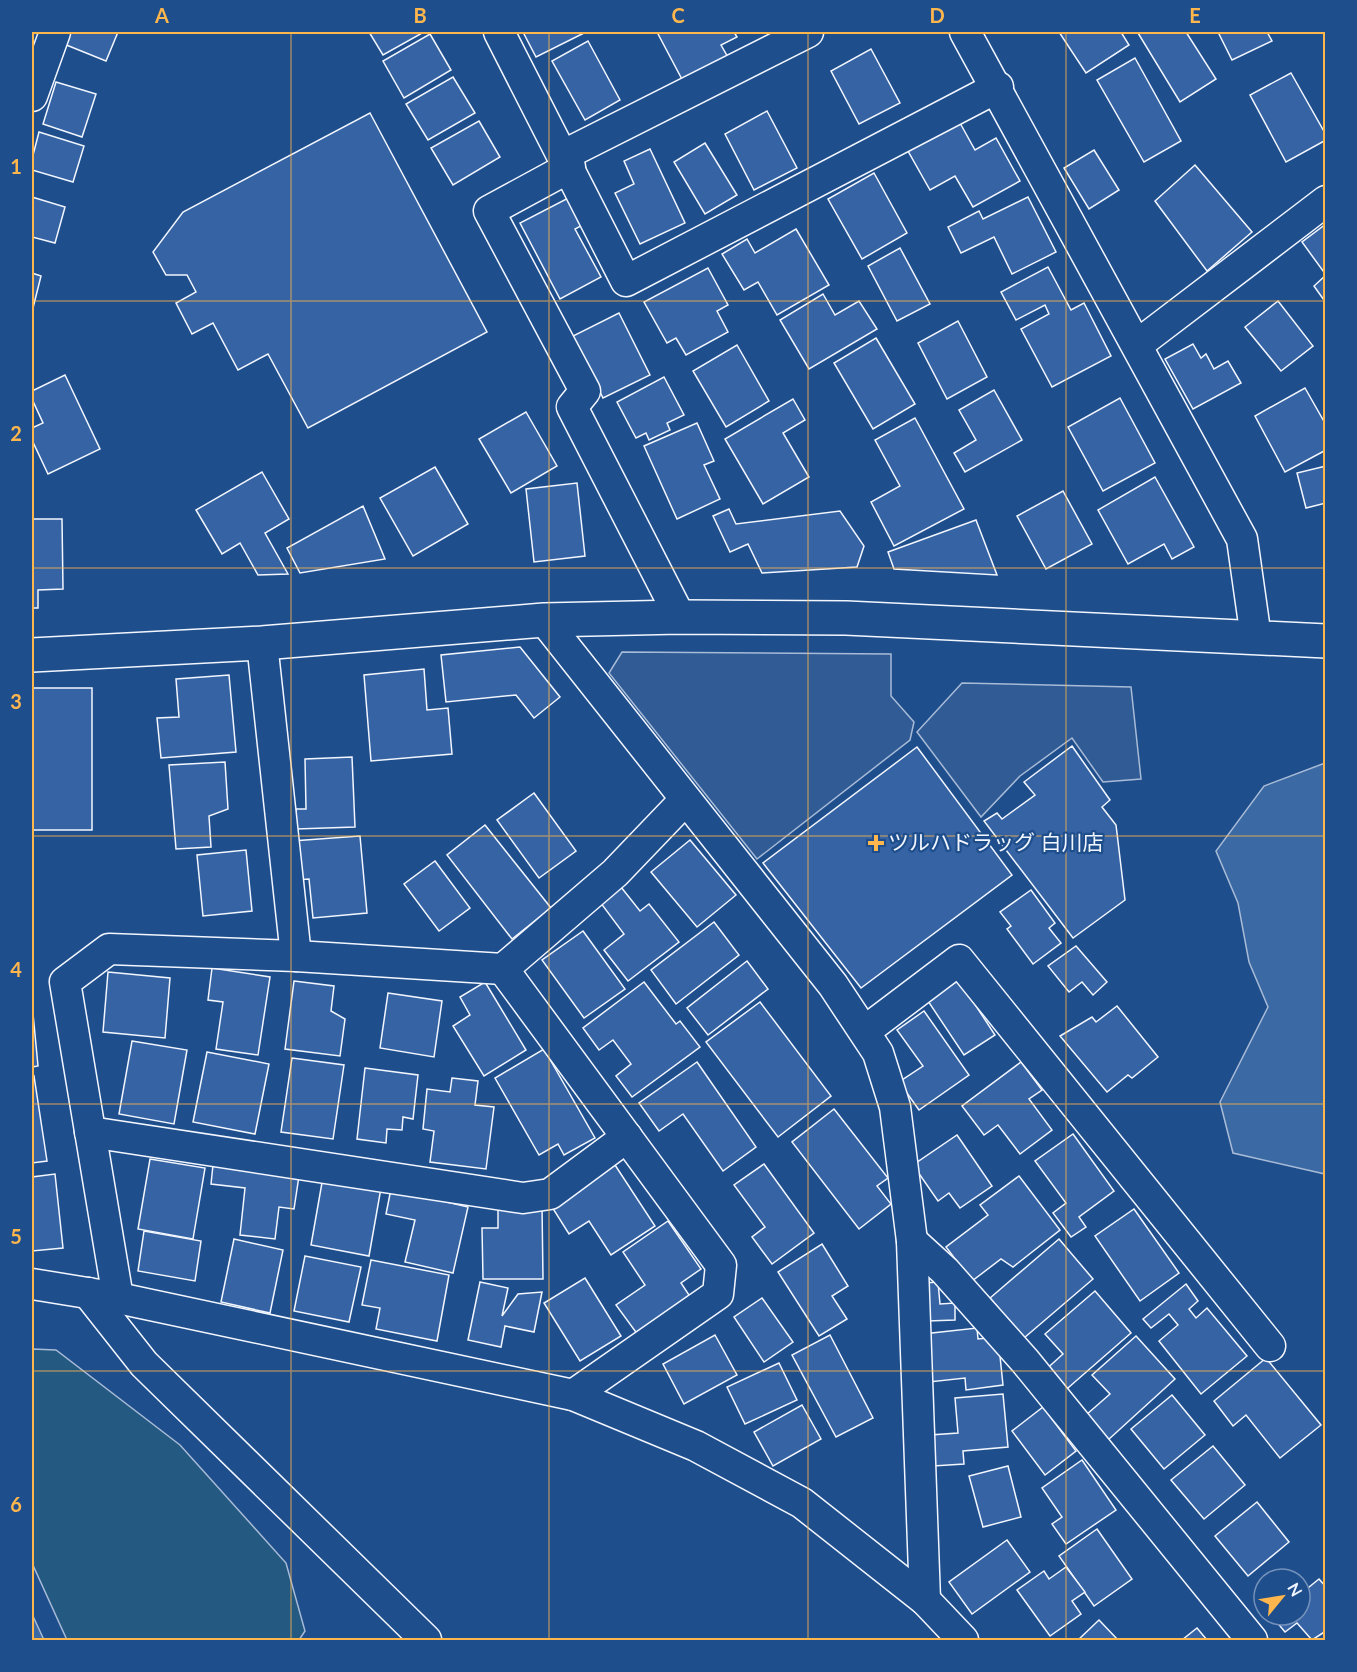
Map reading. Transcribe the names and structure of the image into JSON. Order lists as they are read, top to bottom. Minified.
{"places":{"health":["ツルハドラッグ 白川店"]},"north":"top right","grid":{"columns":["A","B","C","D","E"],"rows":["1","2","3","4","5","6"]}}
